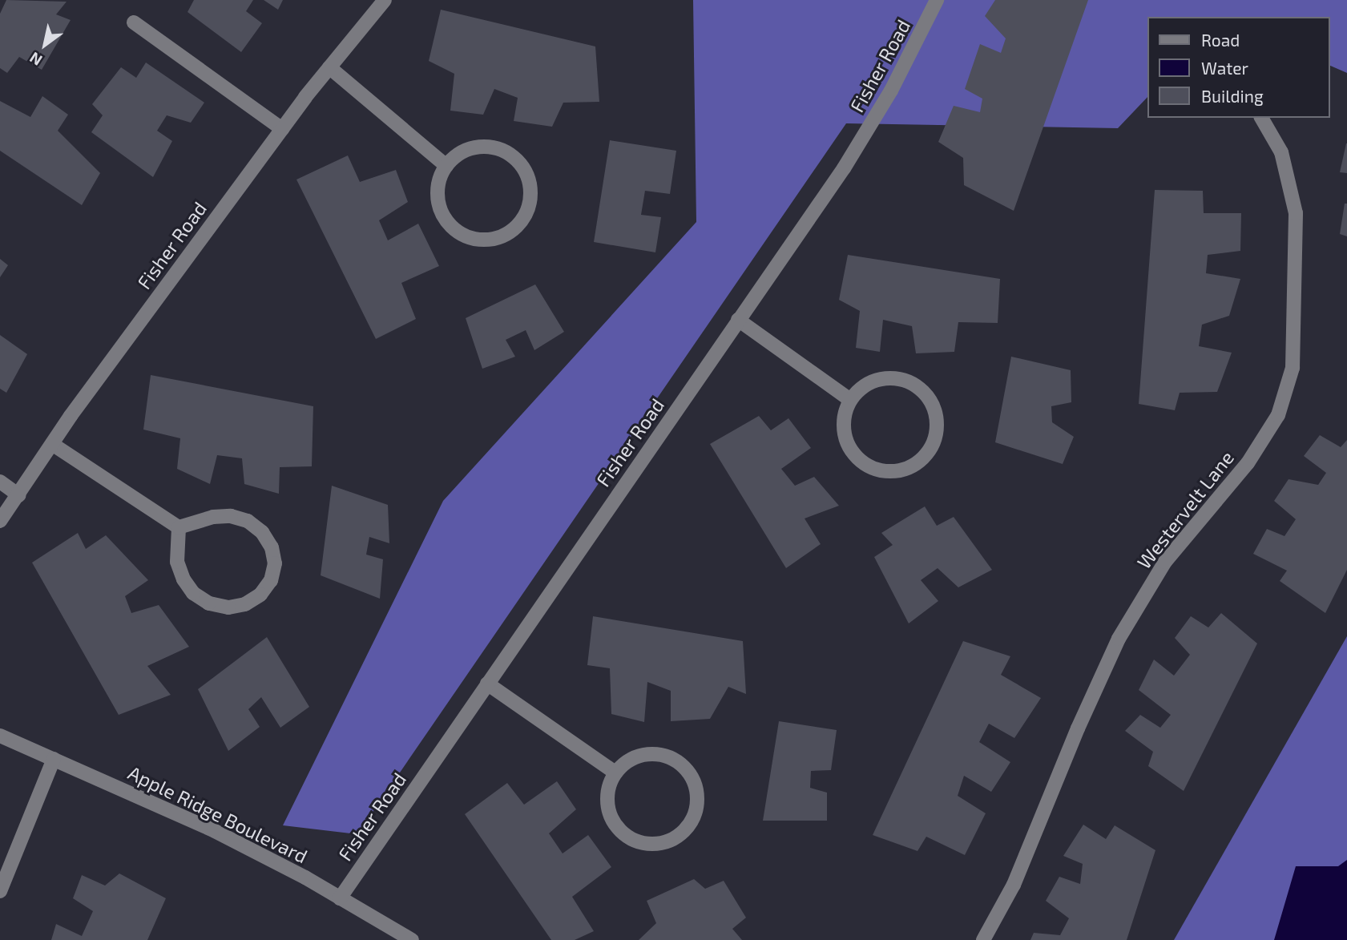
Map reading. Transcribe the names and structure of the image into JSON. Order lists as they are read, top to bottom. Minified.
{"streets":{"street":["Fisher Road","Westervelt Lane","Apple Ridge Boulevard"]},"crossings":[["Fisher Road","Apple Ridge Boulevard"]],"legend":["Road","Water","Building"],"north":"bottom left"}
